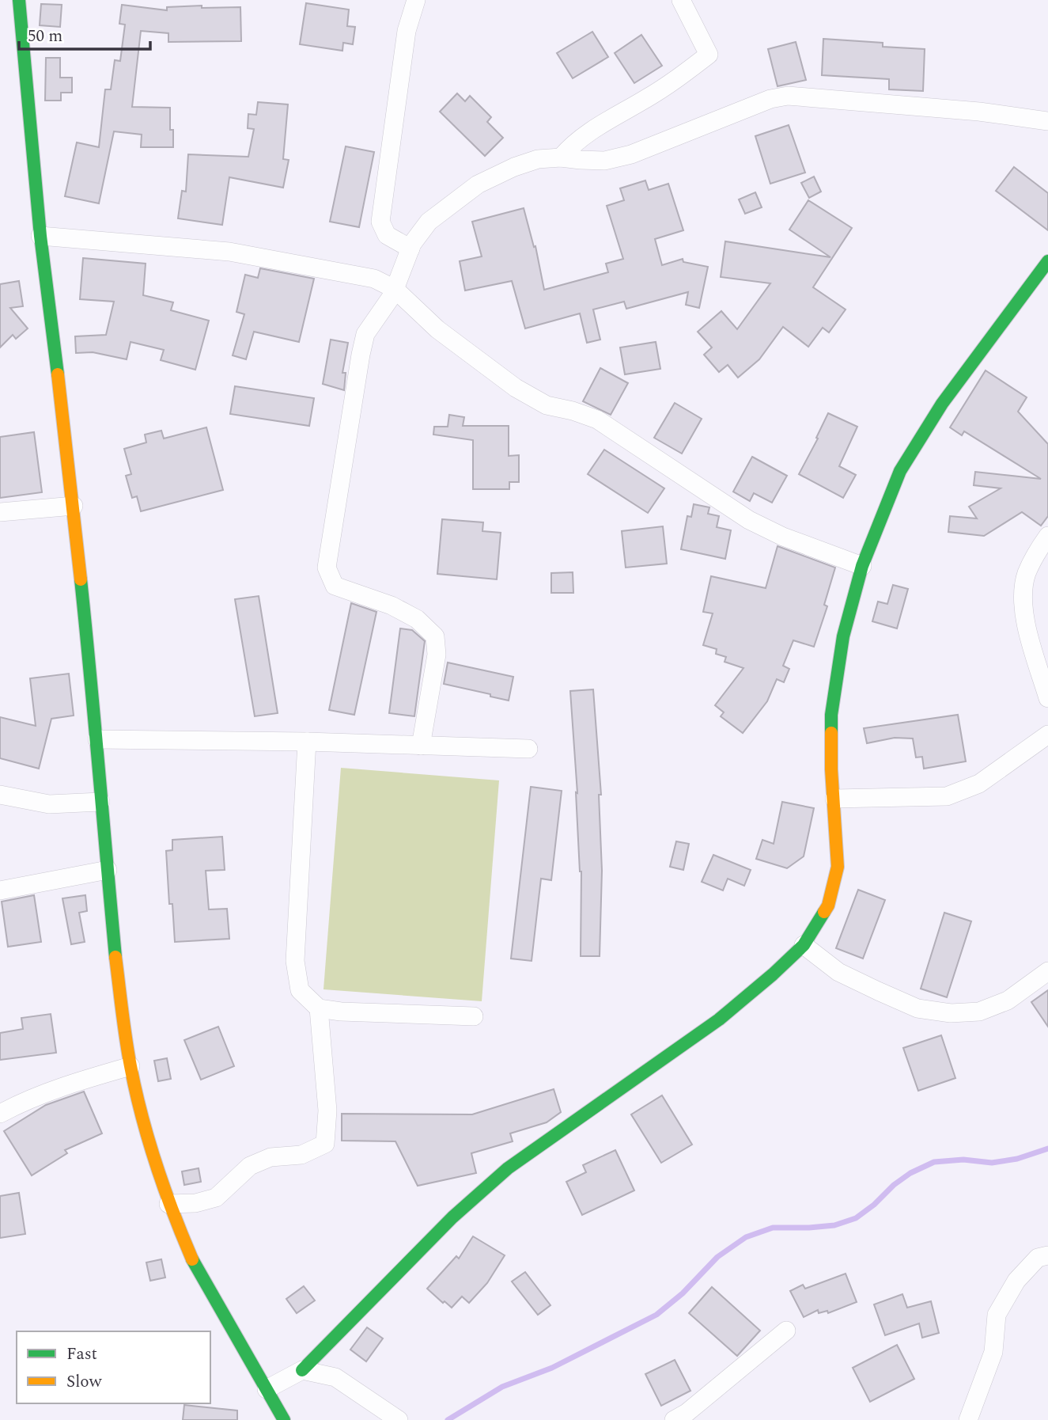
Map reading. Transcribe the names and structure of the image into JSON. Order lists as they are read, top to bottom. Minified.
{"legend":["Fast","Slow"],"scale_bar":"50 m"}
